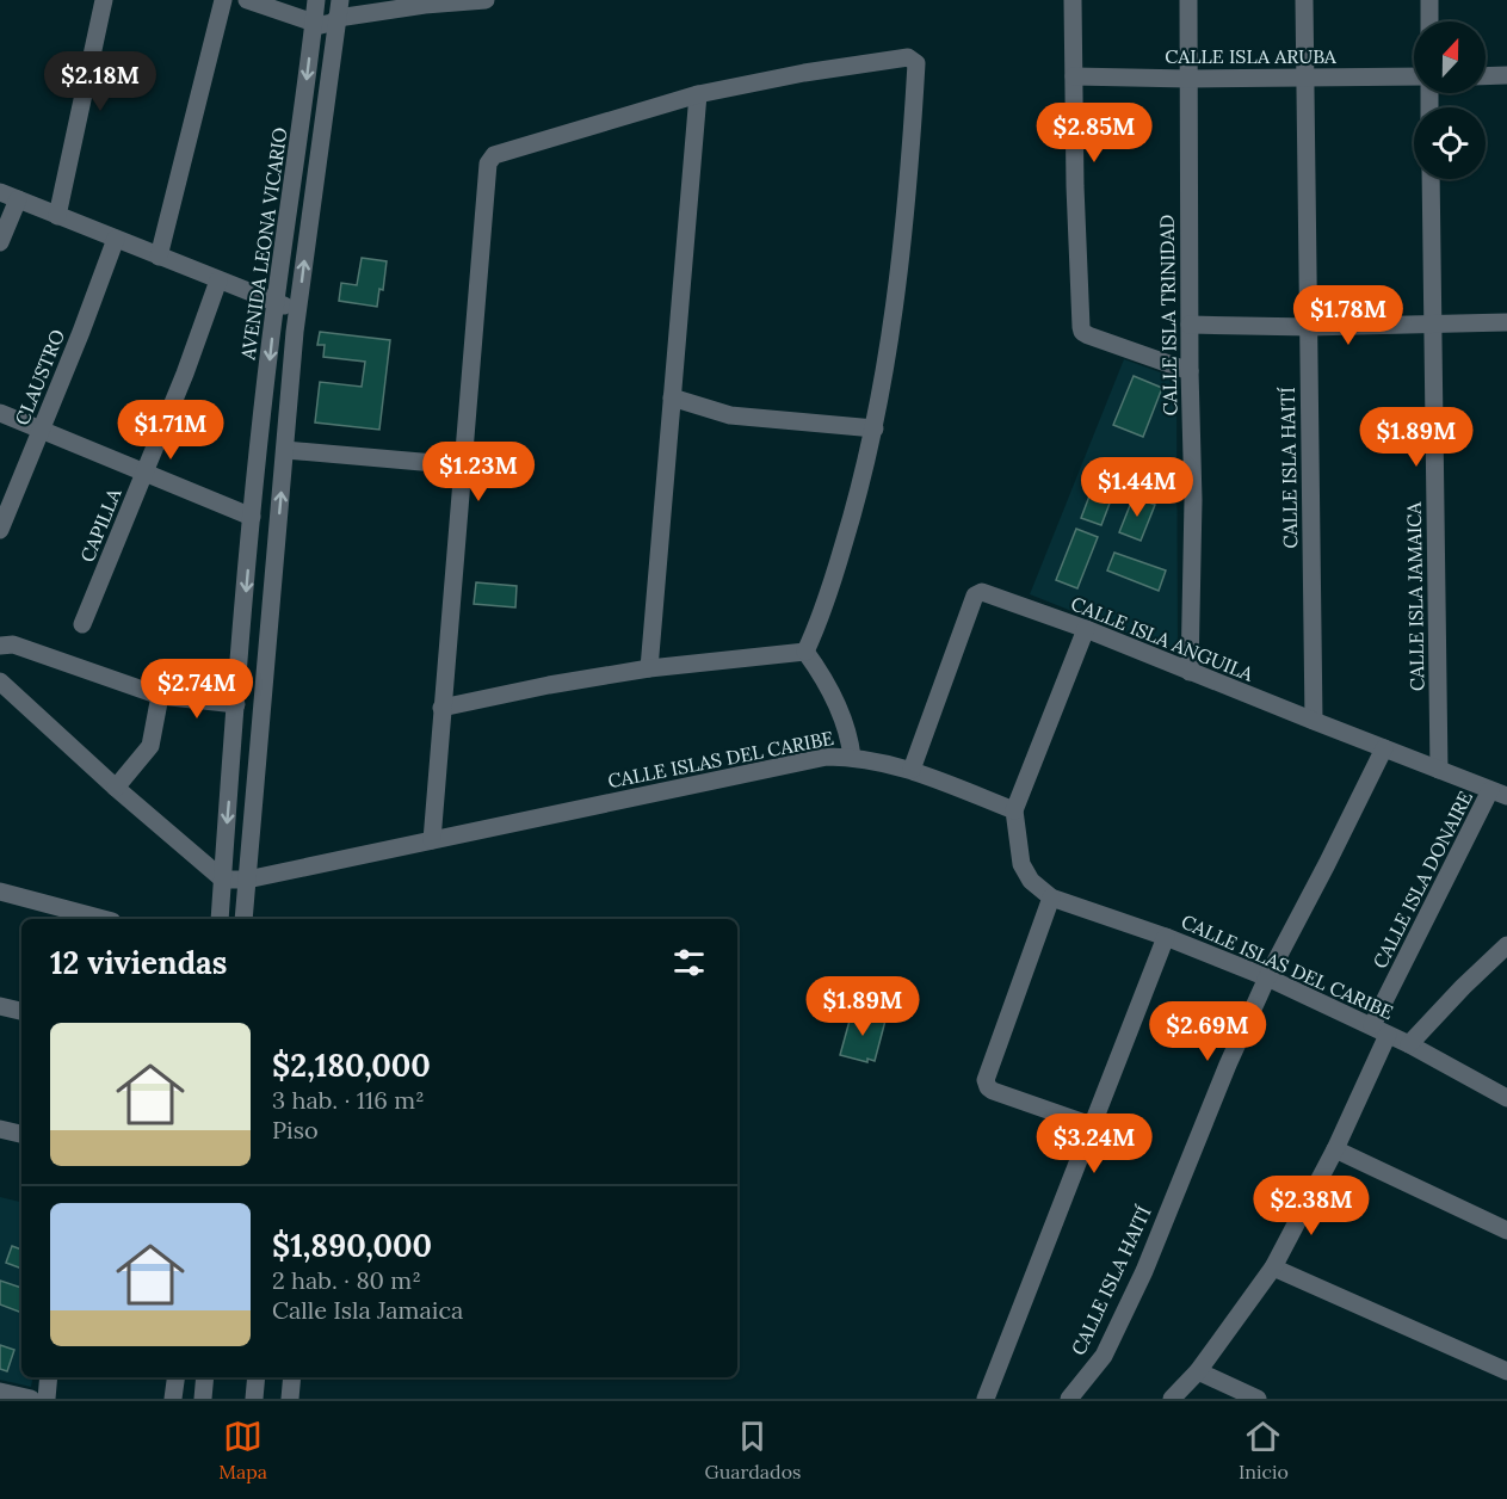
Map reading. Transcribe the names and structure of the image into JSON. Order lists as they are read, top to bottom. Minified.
{"streets":{"street":["CALLE ISLA ARUBA","AVENIDA LEONA VICARIO","CALLE ISLA TRINIDAD","CLAUSTRO","CALLE ISLA HAITÍ","CAPILLA","CALLE ISLA JAMAICA","CALLE ISLA ANGUILA","CALLE ISLAS DEL CARIBE","CALLE ISLA DONAIRE"]},"crossings":[["CALLE ISLA ARUBA","CALLE ISLA TRINIDAD"],["CALLE ISLA ARUBA","CALLE ISLA HAITÍ"],["AVENIDA LEONA VICARIO","CALLE ISLAS DEL CARIBE"],["CALLE ISLA TRINIDAD","CALLE ISLA ANGUILA"],["CALLE ISLA HAITÍ","CALLE ISLA ANGUILA"],["CALLE ISLA HAITÍ","CALLE ISLAS DEL CARIBE"],["CALLE ISLA JAMAICA","CALLE ISLA ANGUILA"],["CALLE ISLA ANGUILA","CALLE ISLAS DEL CARIBE"],["CALLE ISLA ANGUILA","CALLE ISLA DONAIRE"],["CALLE ISLAS DEL CARIBE","CALLE ISLA DONAIRE"]],"north":"top","page":{"price":["$2.18M","$2.85M","$1.78M","$1.71M","$1.89M","$1.23M","$1.44M","$2.74M","$1.89M","$2.69M","$3.24M","$2.38M"],"heading":"12 viviendas","list":[{"name":"$2,180,000","note":"3 hab. · 116 m² · Piso"},{"name":"$1,890,000","note":"2 hab. · 80 m² · Calle Isla Jamaica"}],"tabs":["Mapa","Guardados","Inicio"]}}
